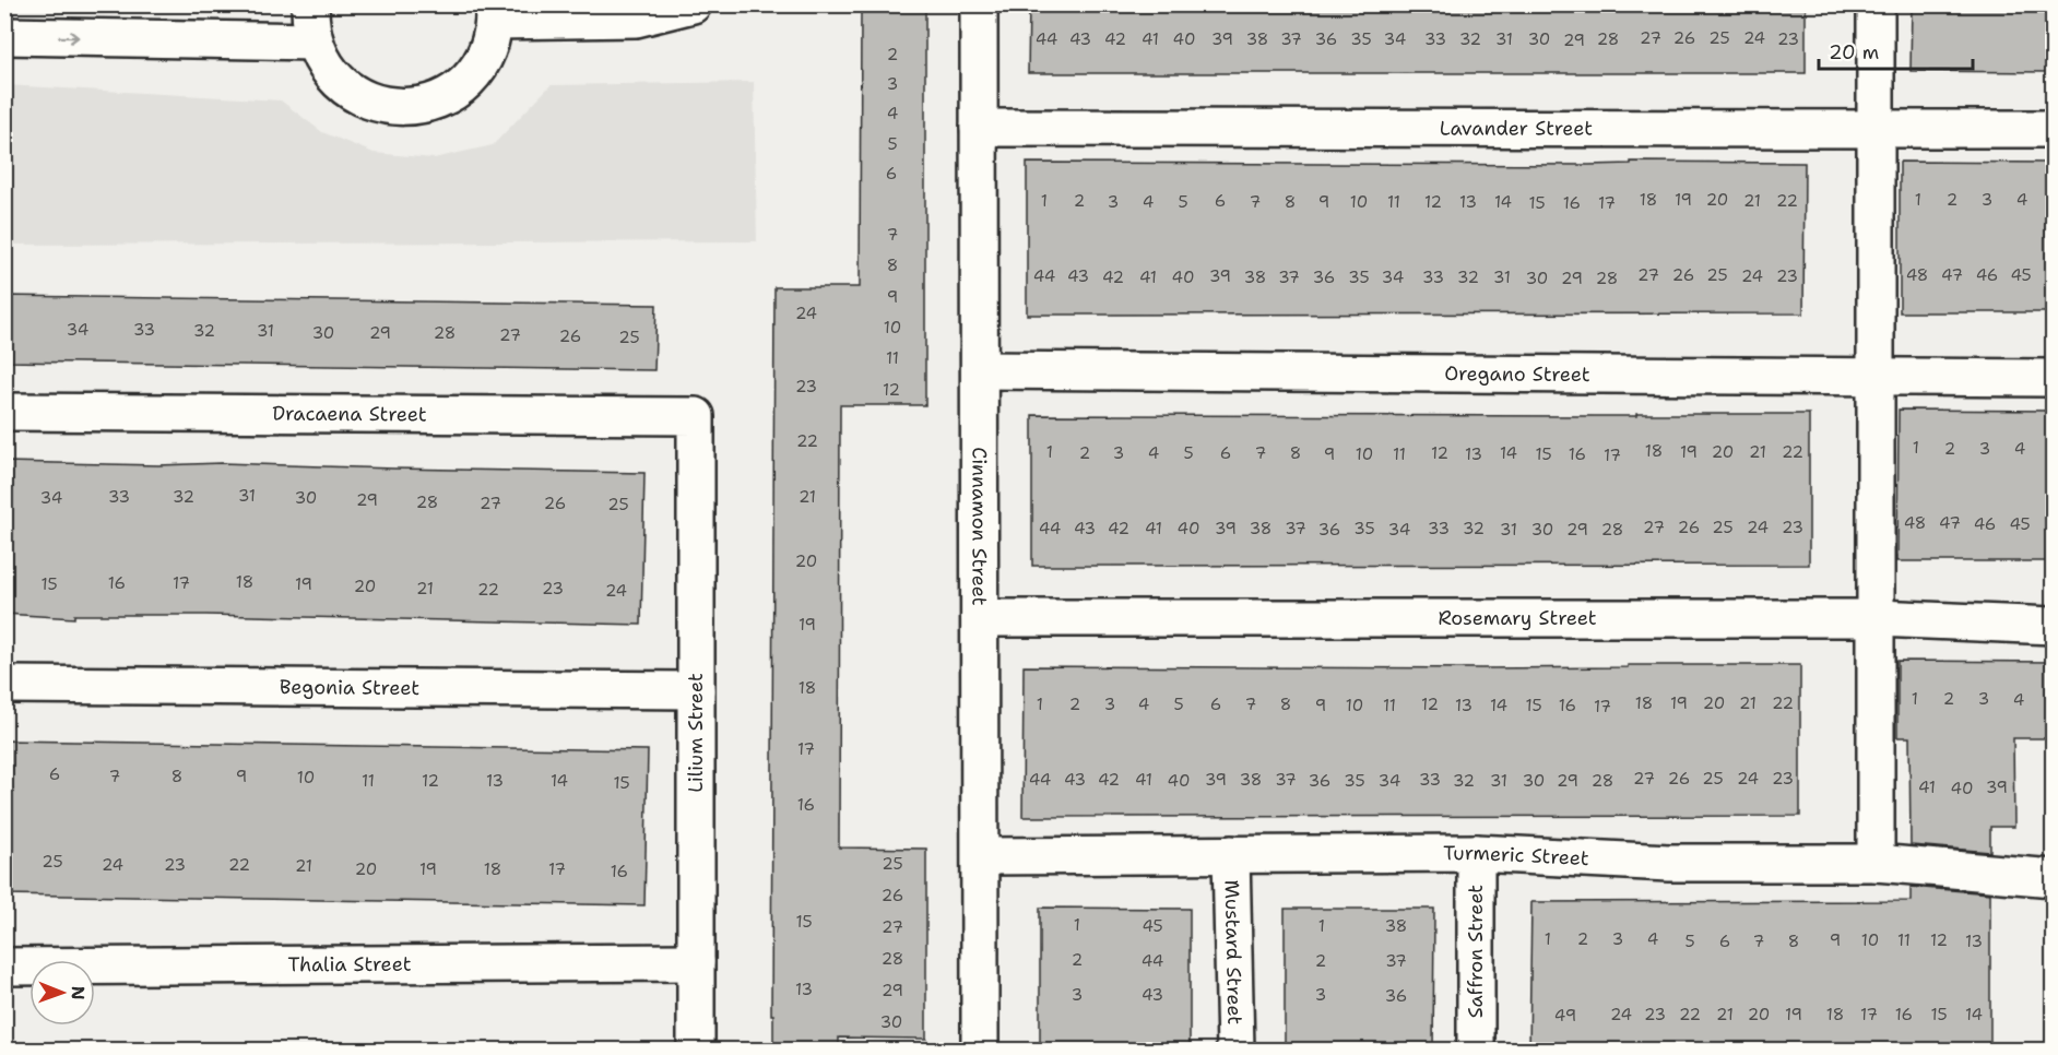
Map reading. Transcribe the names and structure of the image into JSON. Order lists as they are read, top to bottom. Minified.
{"streets":{"street":["Lavander Street","Oregano Street","Dracaena Street","Cinnamon Street","Rosemary Street","Begonia Street","Lilium Street","Turmeric Street","Saffron Street","Mustard Street","Thalia Street"]},"crossings":[["Lavander Street","Cinnamon Street"],["Oregano Street","Cinnamon Street"],["Dracaena Street","Lilium Street"],["Cinnamon Street","Rosemary Street"],["Cinnamon Street","Turmeric Street"],["Begonia Street","Lilium Street"],["Lilium Street","Thalia Street"],["Turmeric Street","Saffron Street"],["Turmeric Street","Mustard Street"]],"house_numbers":["27","26","25","24","44","43","42","41","40","39","38","37","36","35","34","33","32","31","30","28","23","29","2","3","4","5","6","18","19","20","1","2","3","4","1","2","6","21","22","3","4","5","7","8","9","10","11","12","13","14","15","16","17","7","8","27","26","25","48","47","46","45","44","43","39","24","23","42","41","40","38","37","36","35","34","33","32","31","30","29","28","9","24","10","34","33","32","31","30","29","28","27","26","25","11","23","12","22","1","2","3","4","18","1","19","20","21","22","2","3","4","5","6","7","8","12","14","9","10","11","13","15","16","17","31","33","32","21","34","30","29","28","27","26","25","48","47","46","45","27","26","25","24","23","44","43","42","41","40","39","38","37","35","33","32","36","34","31","30","29","28","20","18","16","17","15","19","20","21","23","22","24","19","18","1","2","3","4","18","19","20","21","22","1","2","3","4","5","6","7","8","12","9","10","11","13","14","15","16","17","17","6","7","8","9","10","27","26","25","24","23","44","43","42","41","39","38","37","33","11","12","13","14","40","36","35","34","32","31","30","29","28","15","41","39","40","16","25","25","24","23","22","21","20","19","18","17","16","26","15","1","45","1","38","27","1","2","3","4","9","10","11","12","5","6","7","8","13","28","2","44","2","37","13","29","3","43","3","36","24","23","22","21","20","19","18","17","16","15","14","49","30"],"scale_bar":"20 m","north":"right"}
